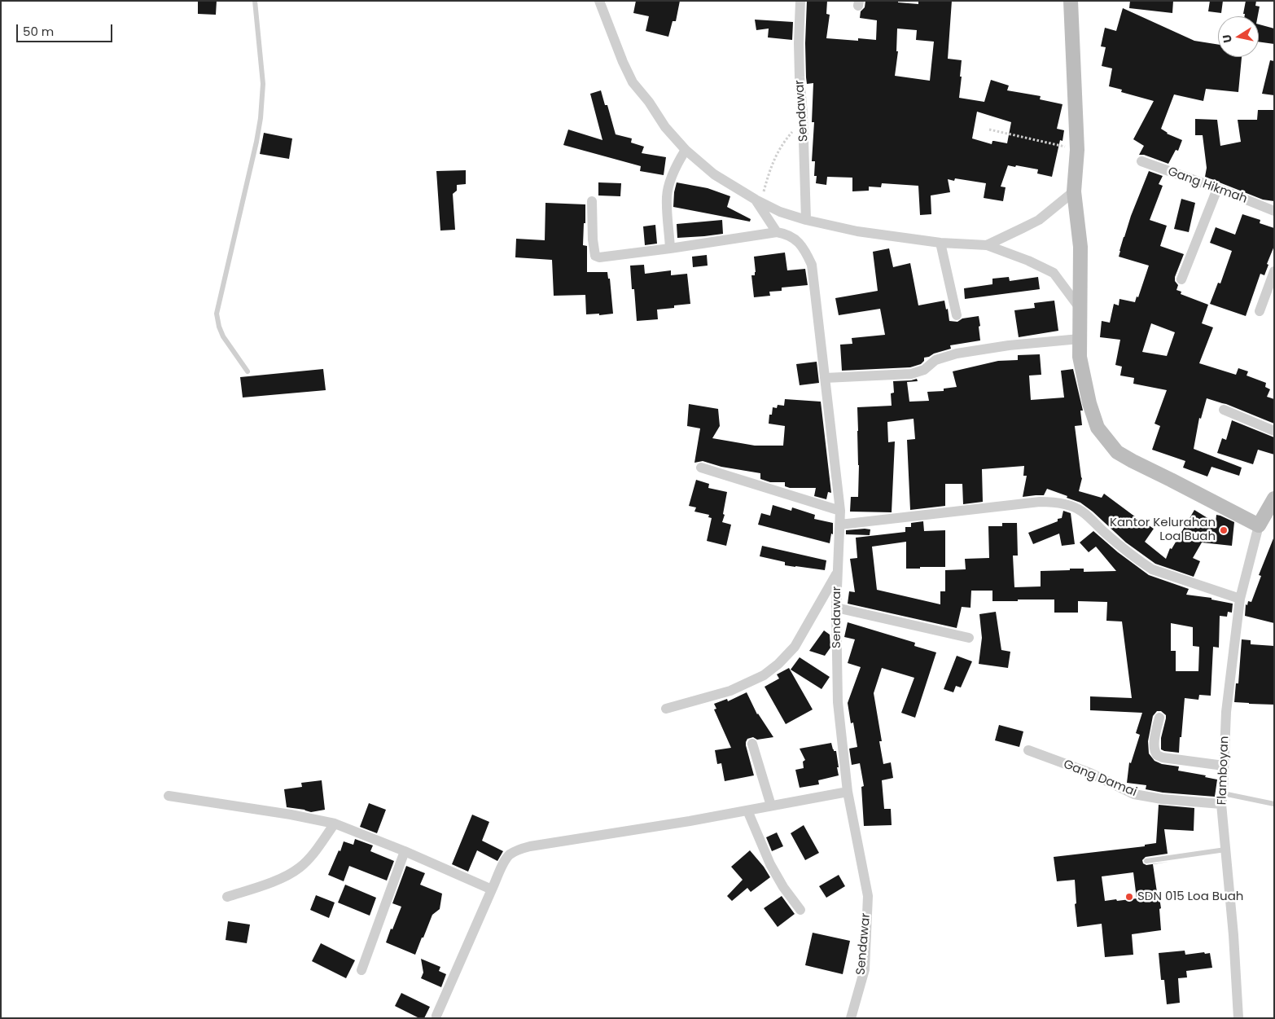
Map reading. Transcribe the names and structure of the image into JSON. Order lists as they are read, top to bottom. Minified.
{"streets":{"street":["Sendawar","Gang Hikmah","Flamboyan","Gang Damai"]},"crossings":[["Flamboyan","Gang Damai"]],"places":["Kantor Kelurahan Loa Buah","SDN 015 Loa Buah"],"scale_bar":"50 m","north":"left"}
